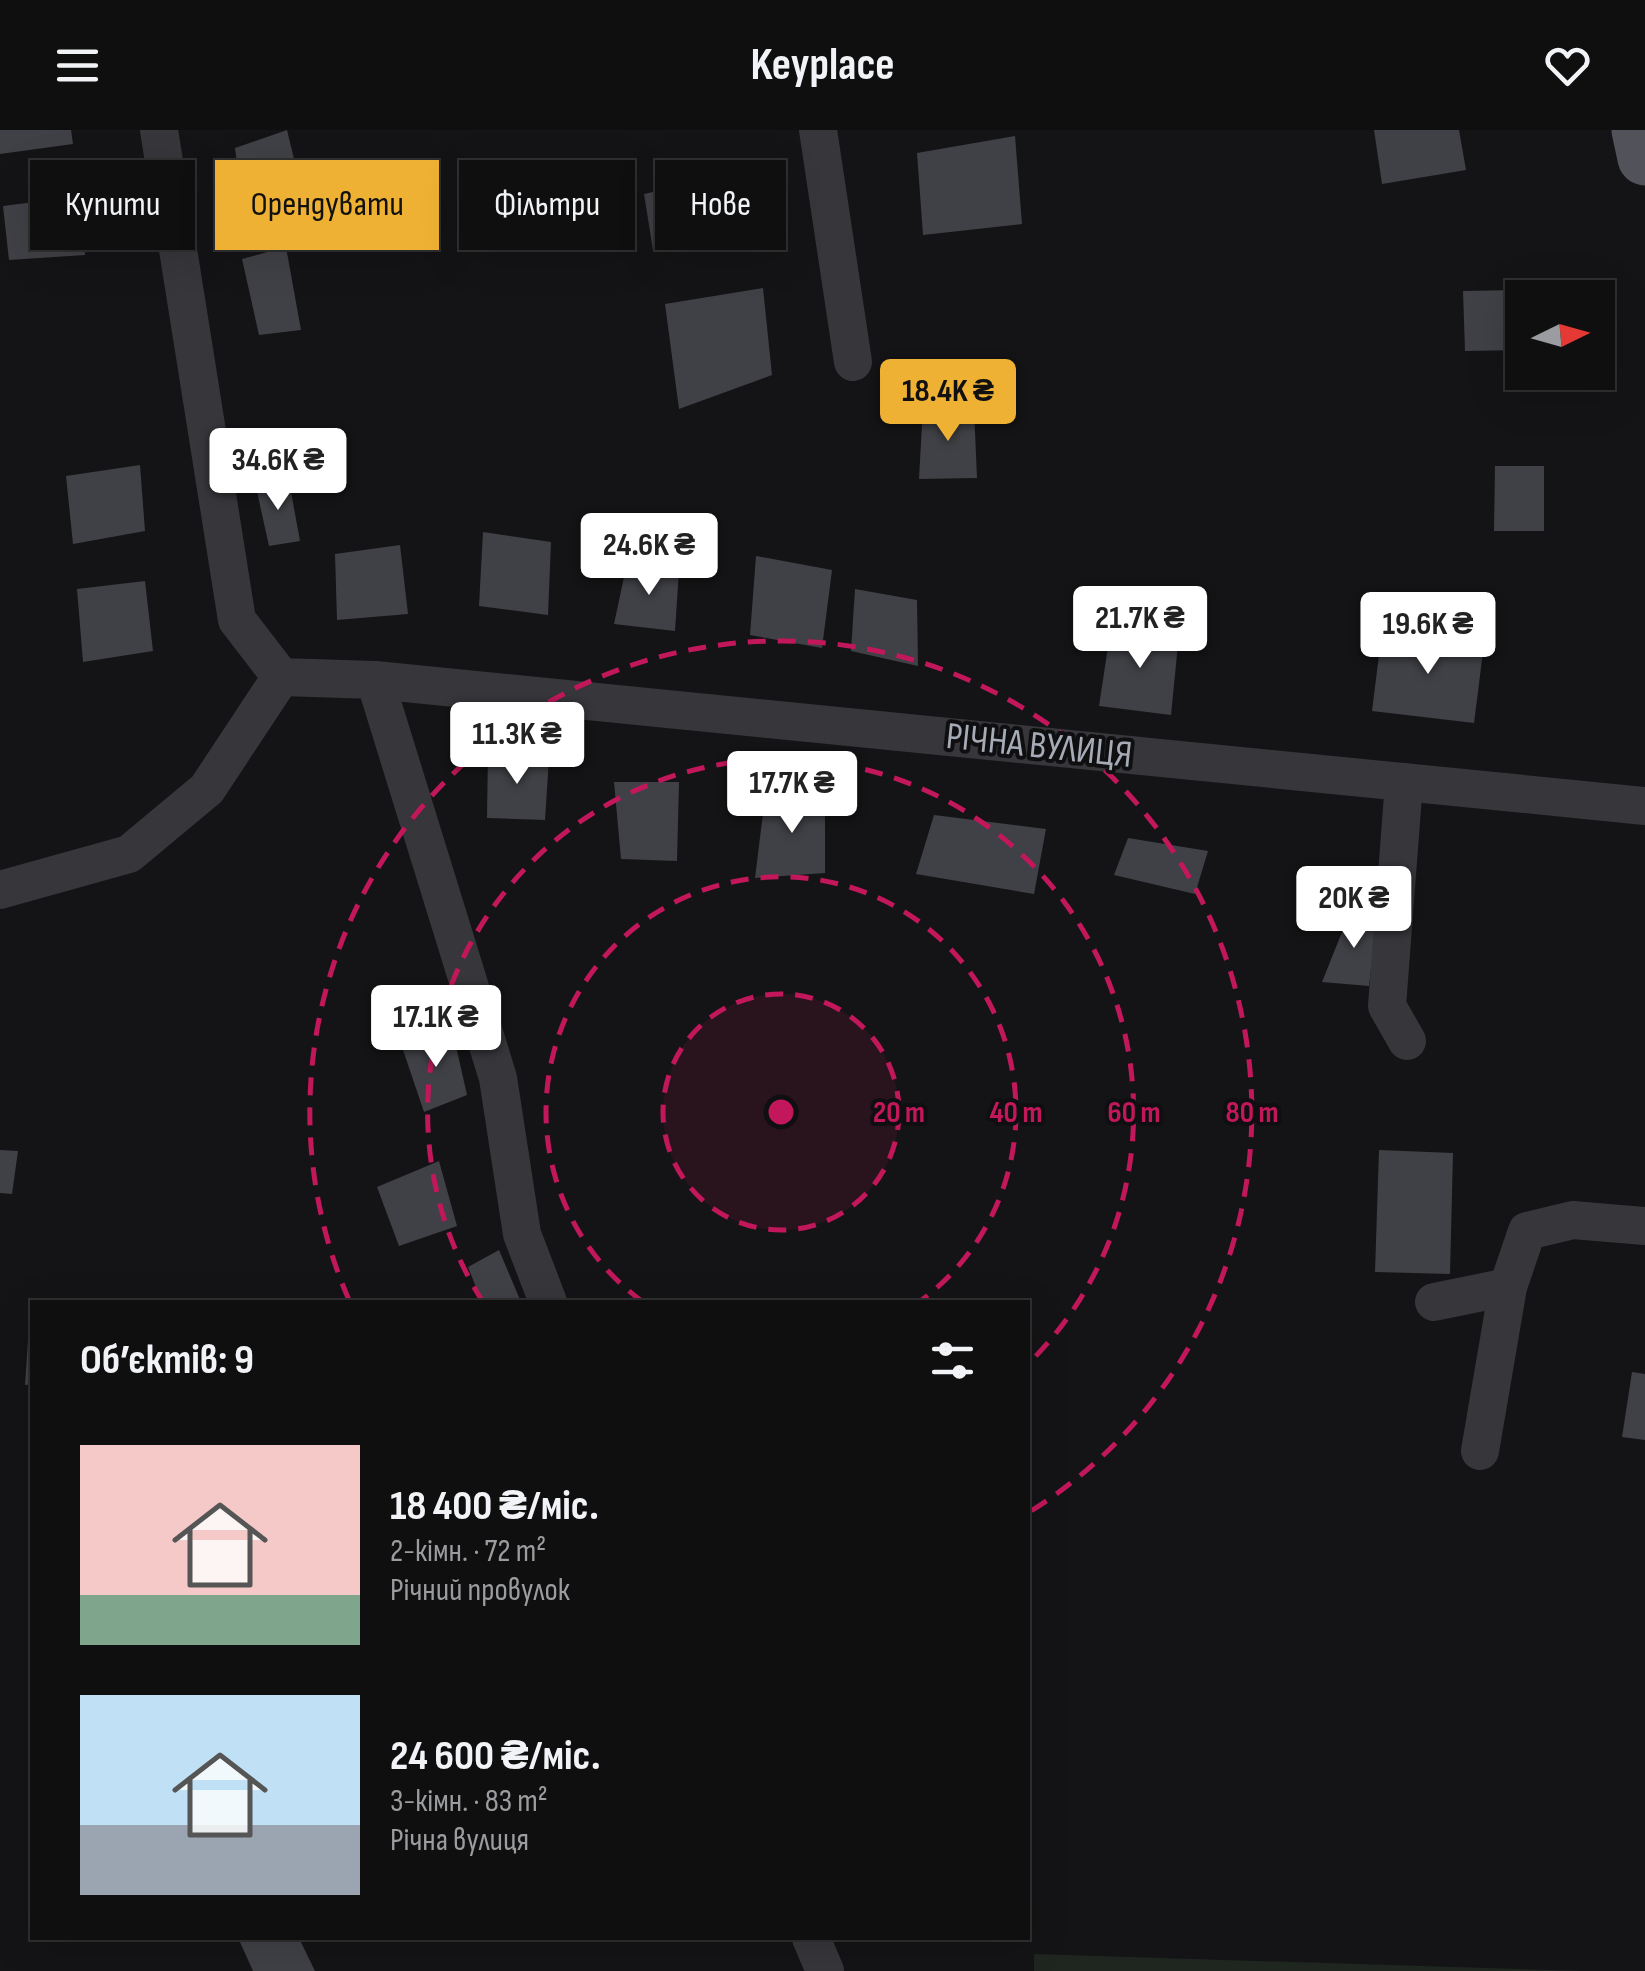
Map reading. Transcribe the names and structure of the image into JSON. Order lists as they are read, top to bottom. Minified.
{"streets":{"street":["РІЧНА ВУЛИЦЯ"]},"north":"right","page":{"header":"Keyplace","chip":["Купити","Орендувати","Фільтри","Нове"],"price":["18.4K ₴","34.6K ₴","24.6K ₴","21.7K ₴","19.6K ₴","11.3K ₴","17.7K ₴","20K ₴","17.1K ₴"],"heading":"Об’єктів: 9","list":[{"name":"18 400 ₴/міс.","note":"2-кімн. · 72 m² · Річний провулок"},{"name":"24 600 ₴/міс.","note":"3-кімн. · 83 m² · Річна вулиця"}]},"rings":["20 m","40 m","60 m","80 m"]}
